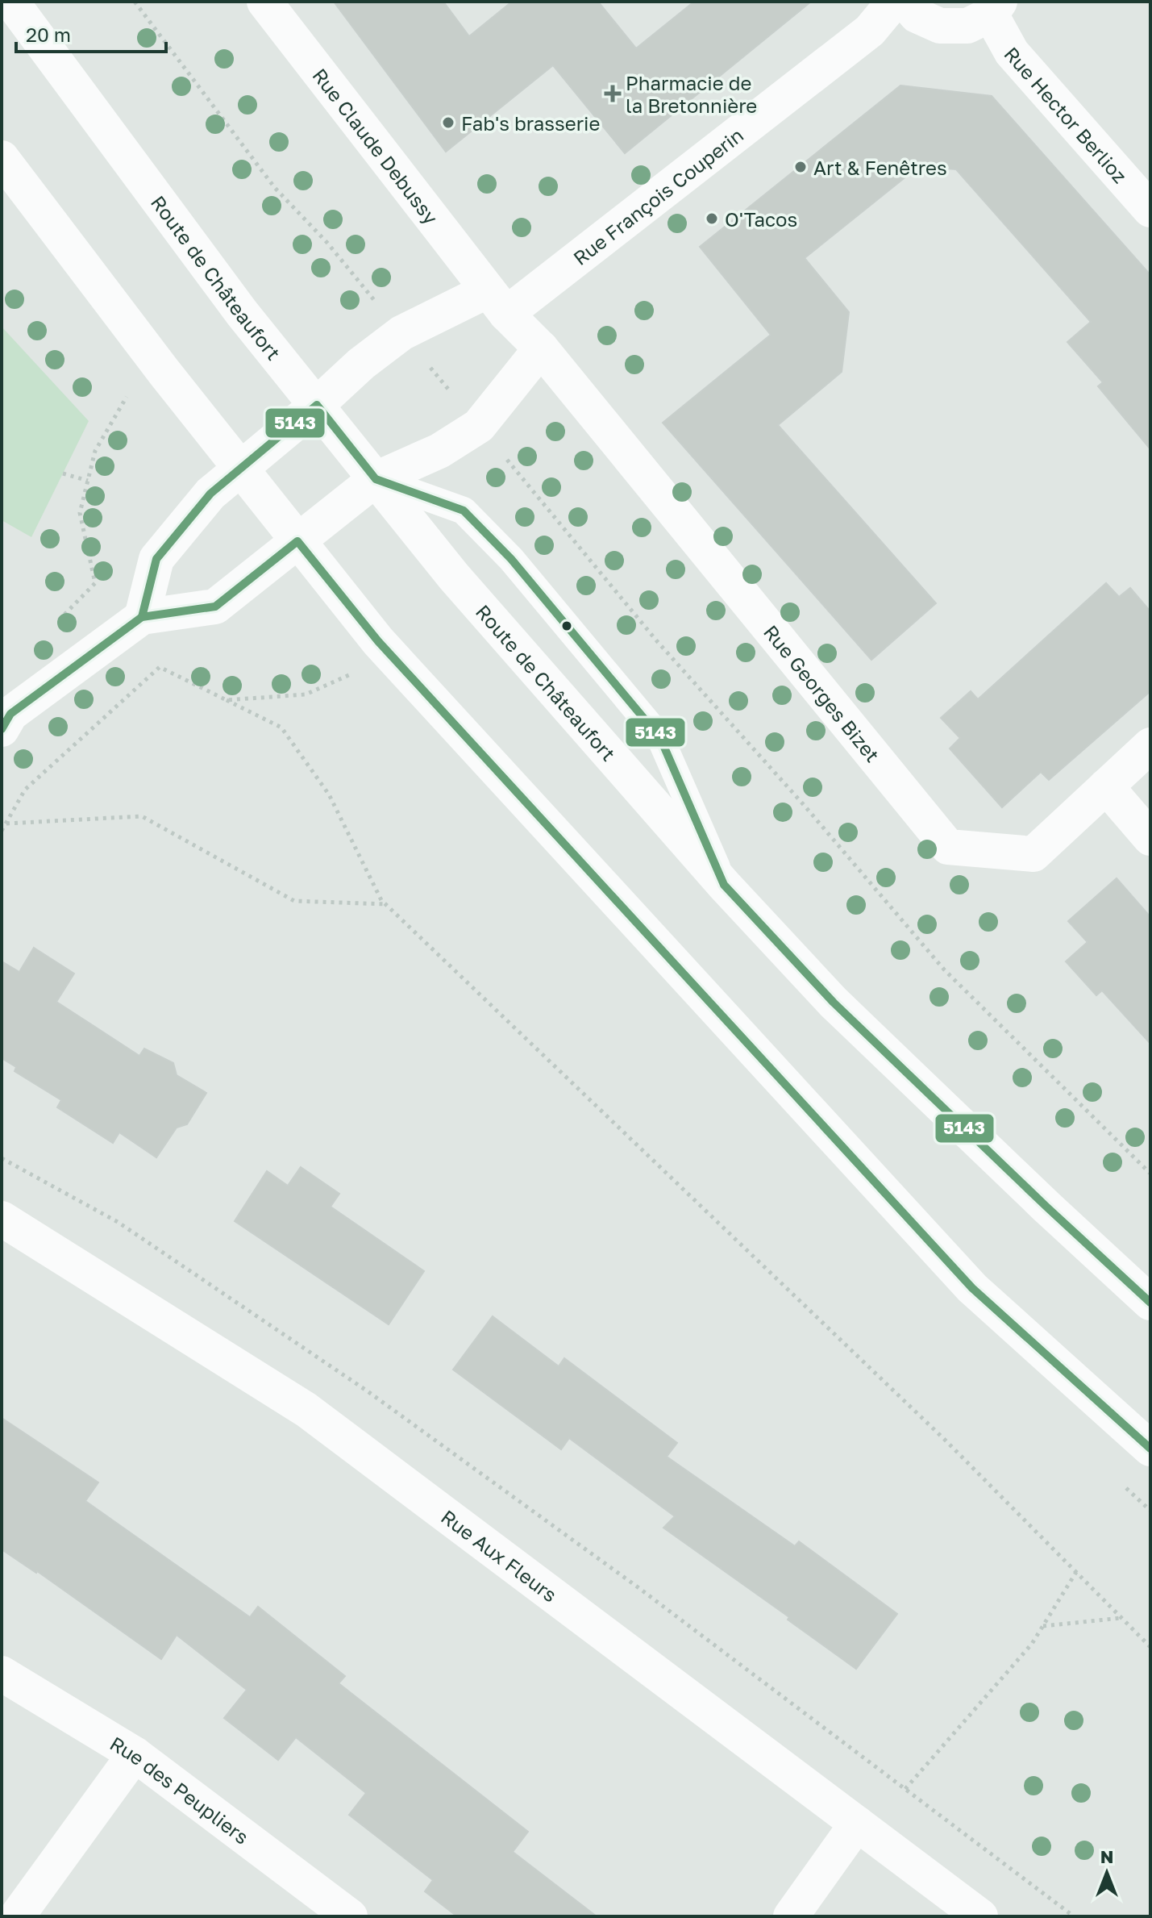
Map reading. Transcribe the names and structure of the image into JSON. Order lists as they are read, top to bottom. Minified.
{"streets":{"street":["Rue Hector Berlioz","Rue Claude Debussy","Rue François Couperin","Route de Châteaufort","Rue Georges Bizet","Rue Aux Fleurs","Rue des Peupliers"]},"crossings":[["Rue Claude Debussy","Rue François Couperin"],["Rue Claude Debussy","Rue Georges Bizet"],["Rue François Couperin","Route de Châteaufort"]],"places":{"health":["Pharmacie de la Bretonnière"],"other":["Fab's brasserie","Art & Fenêtres","O'Tacos"]},"lines":["transit line 5143"],"scale_bar":"20 m","north":"top"}
